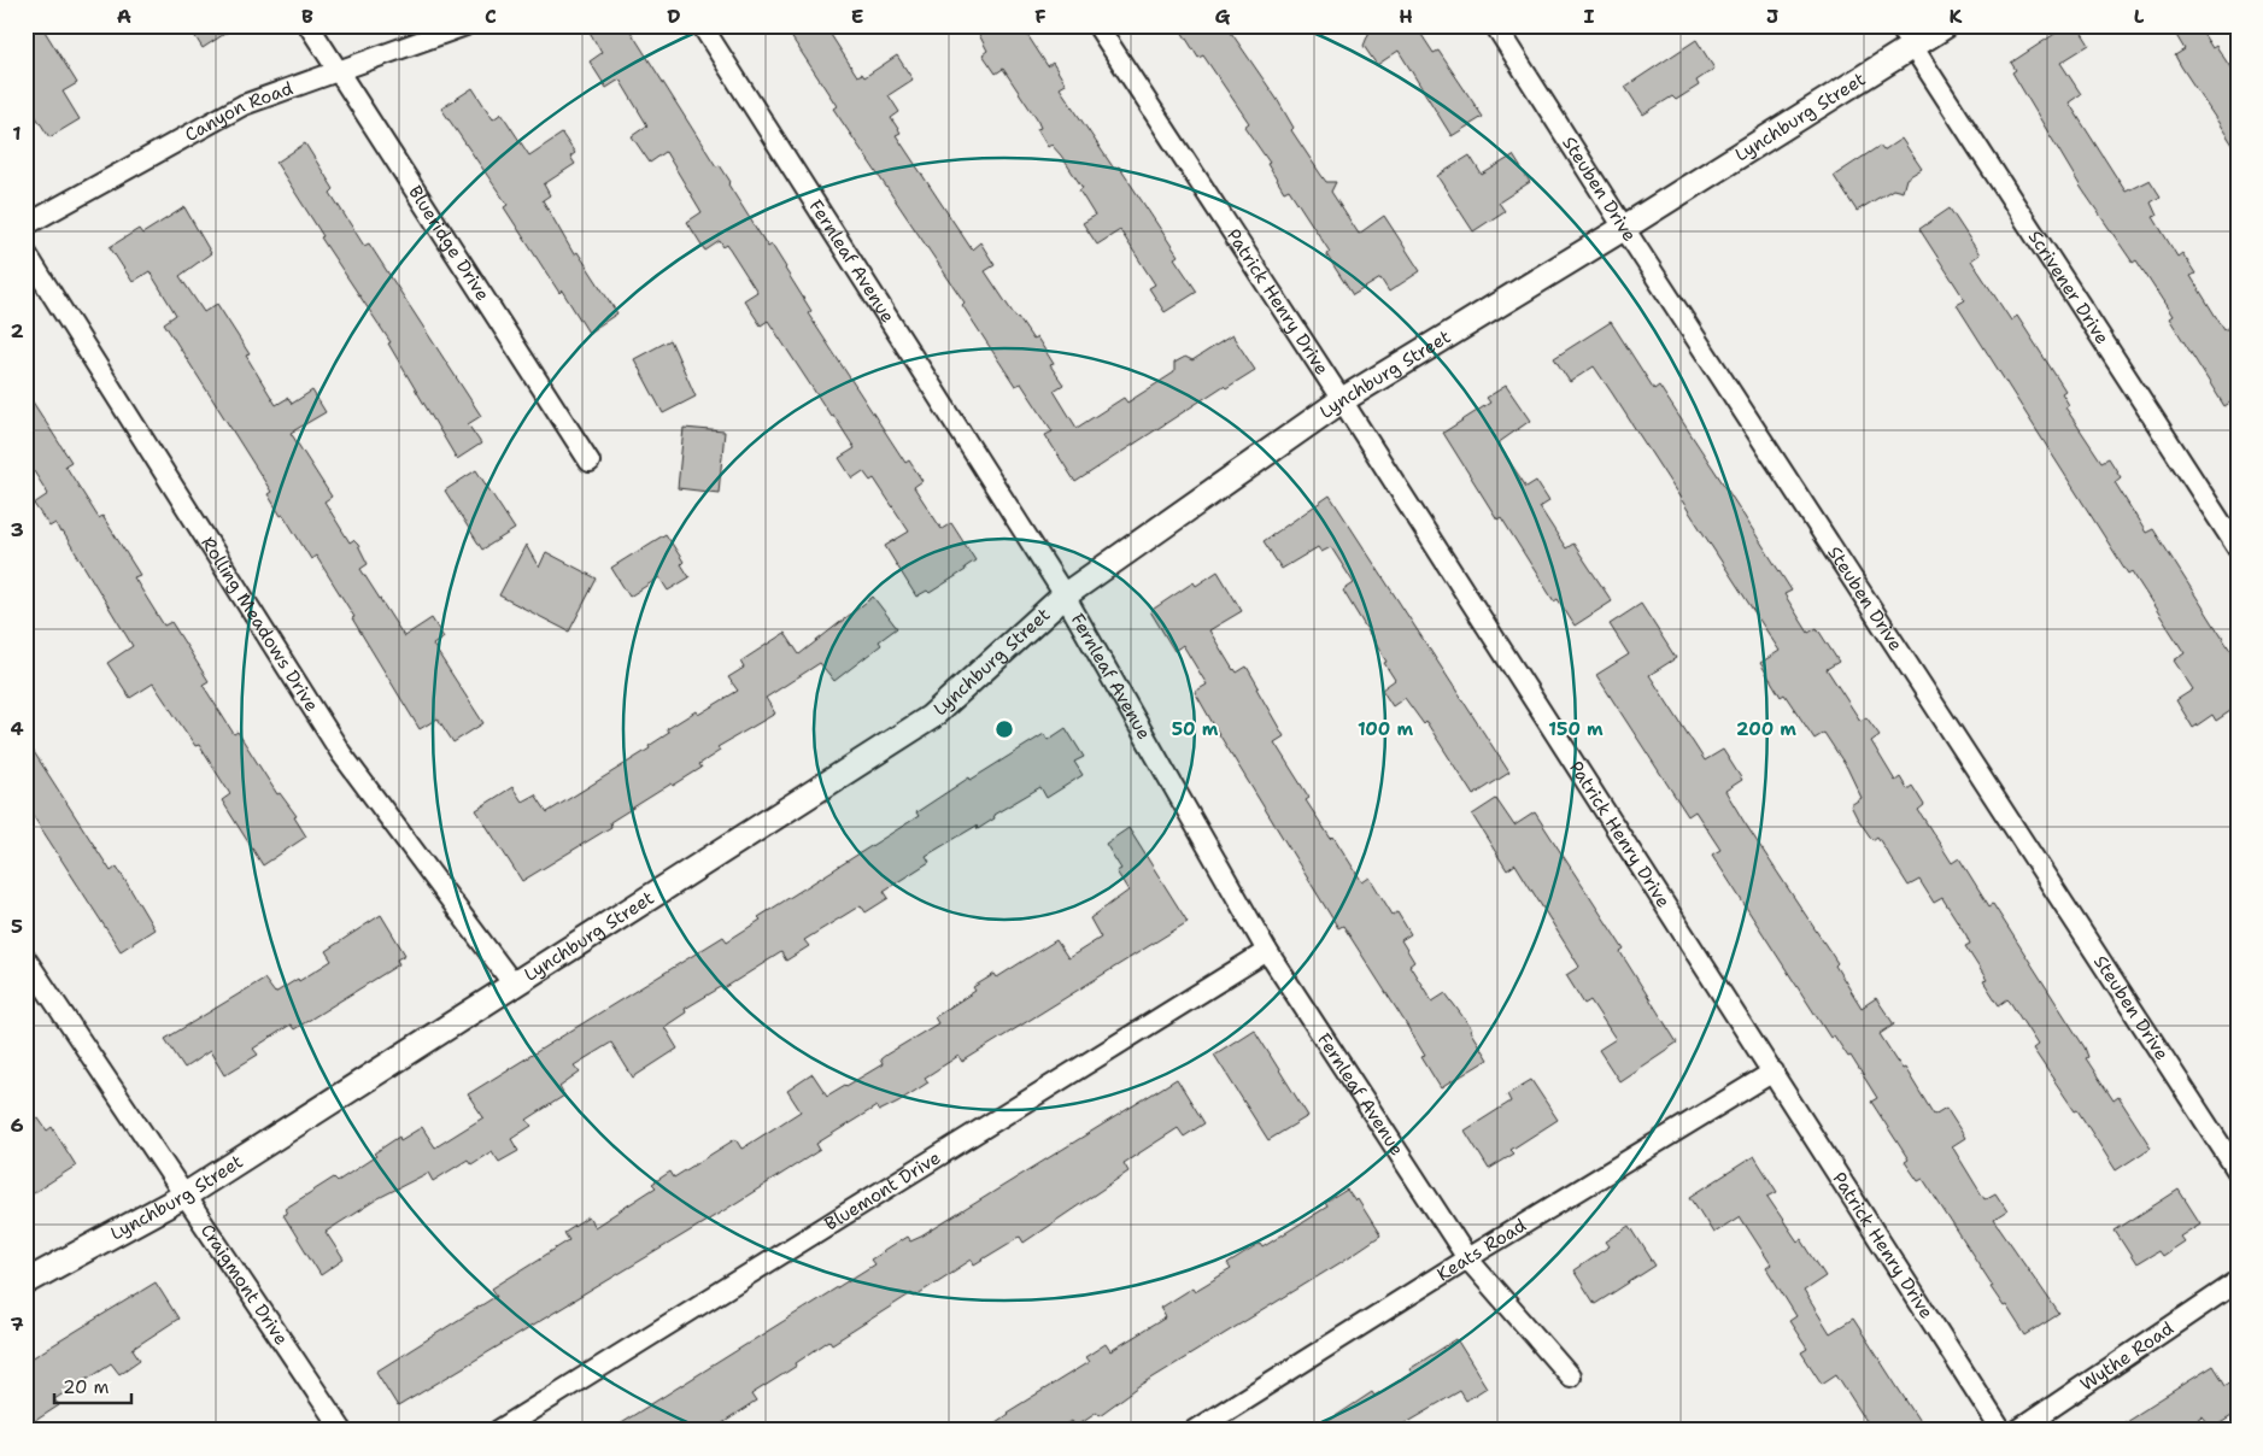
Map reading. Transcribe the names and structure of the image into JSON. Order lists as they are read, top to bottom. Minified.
{"streets":{"street":["Canyon Road","Lynchburg Street","Steuben Drive","Blueridge Drive","Fernleaf Avenue","Scrivener Drive","Patrick Henry Drive","Rolling Meadows Drive","Bluemont Drive","Keats Road","Craigmont Drive","Wythe Road"]},"crossings":[["Canyon Road","Blueridge Drive"],["Lynchburg Street","Steuben Drive"],["Lynchburg Street","Fernleaf Avenue"],["Lynchburg Street","Scrivener Drive"],["Lynchburg Street","Patrick Henry Drive"],["Lynchburg Street","Rolling Meadows Drive"],["Lynchburg Street","Craigmont Drive"],["Fernleaf Avenue","Bluemont Drive"],["Fernleaf Avenue","Keats Road"],["Patrick Henry Drive","Keats Road"]],"scale_bar":"20 m","grid":{"columns":["A","B","C","D","E","F","G","H","I","J","K","L"],"rows":["1","2","3","4","5","6","7"]},"rings":["50 m","100 m","150 m","200 m"]}
